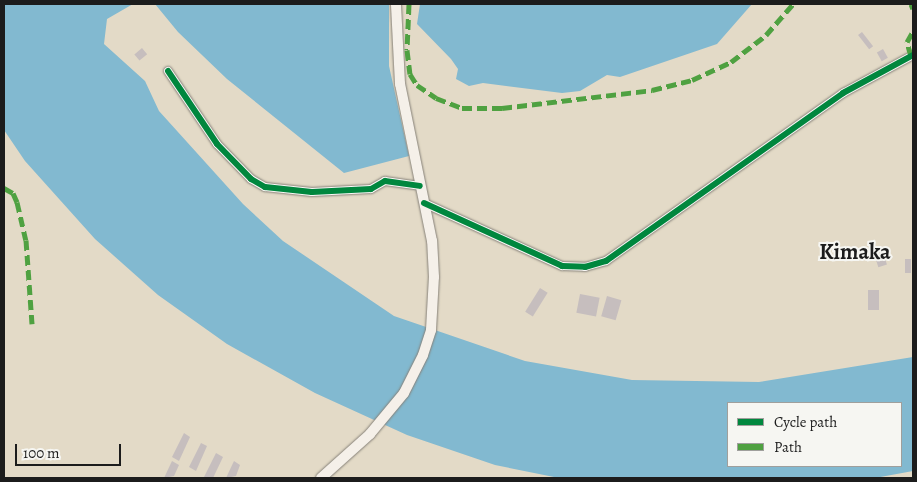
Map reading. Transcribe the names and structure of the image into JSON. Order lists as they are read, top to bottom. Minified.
{"districts":["Kimaka"],"legend":["Cycle path","Path"],"scale_bar":"100 m"}
